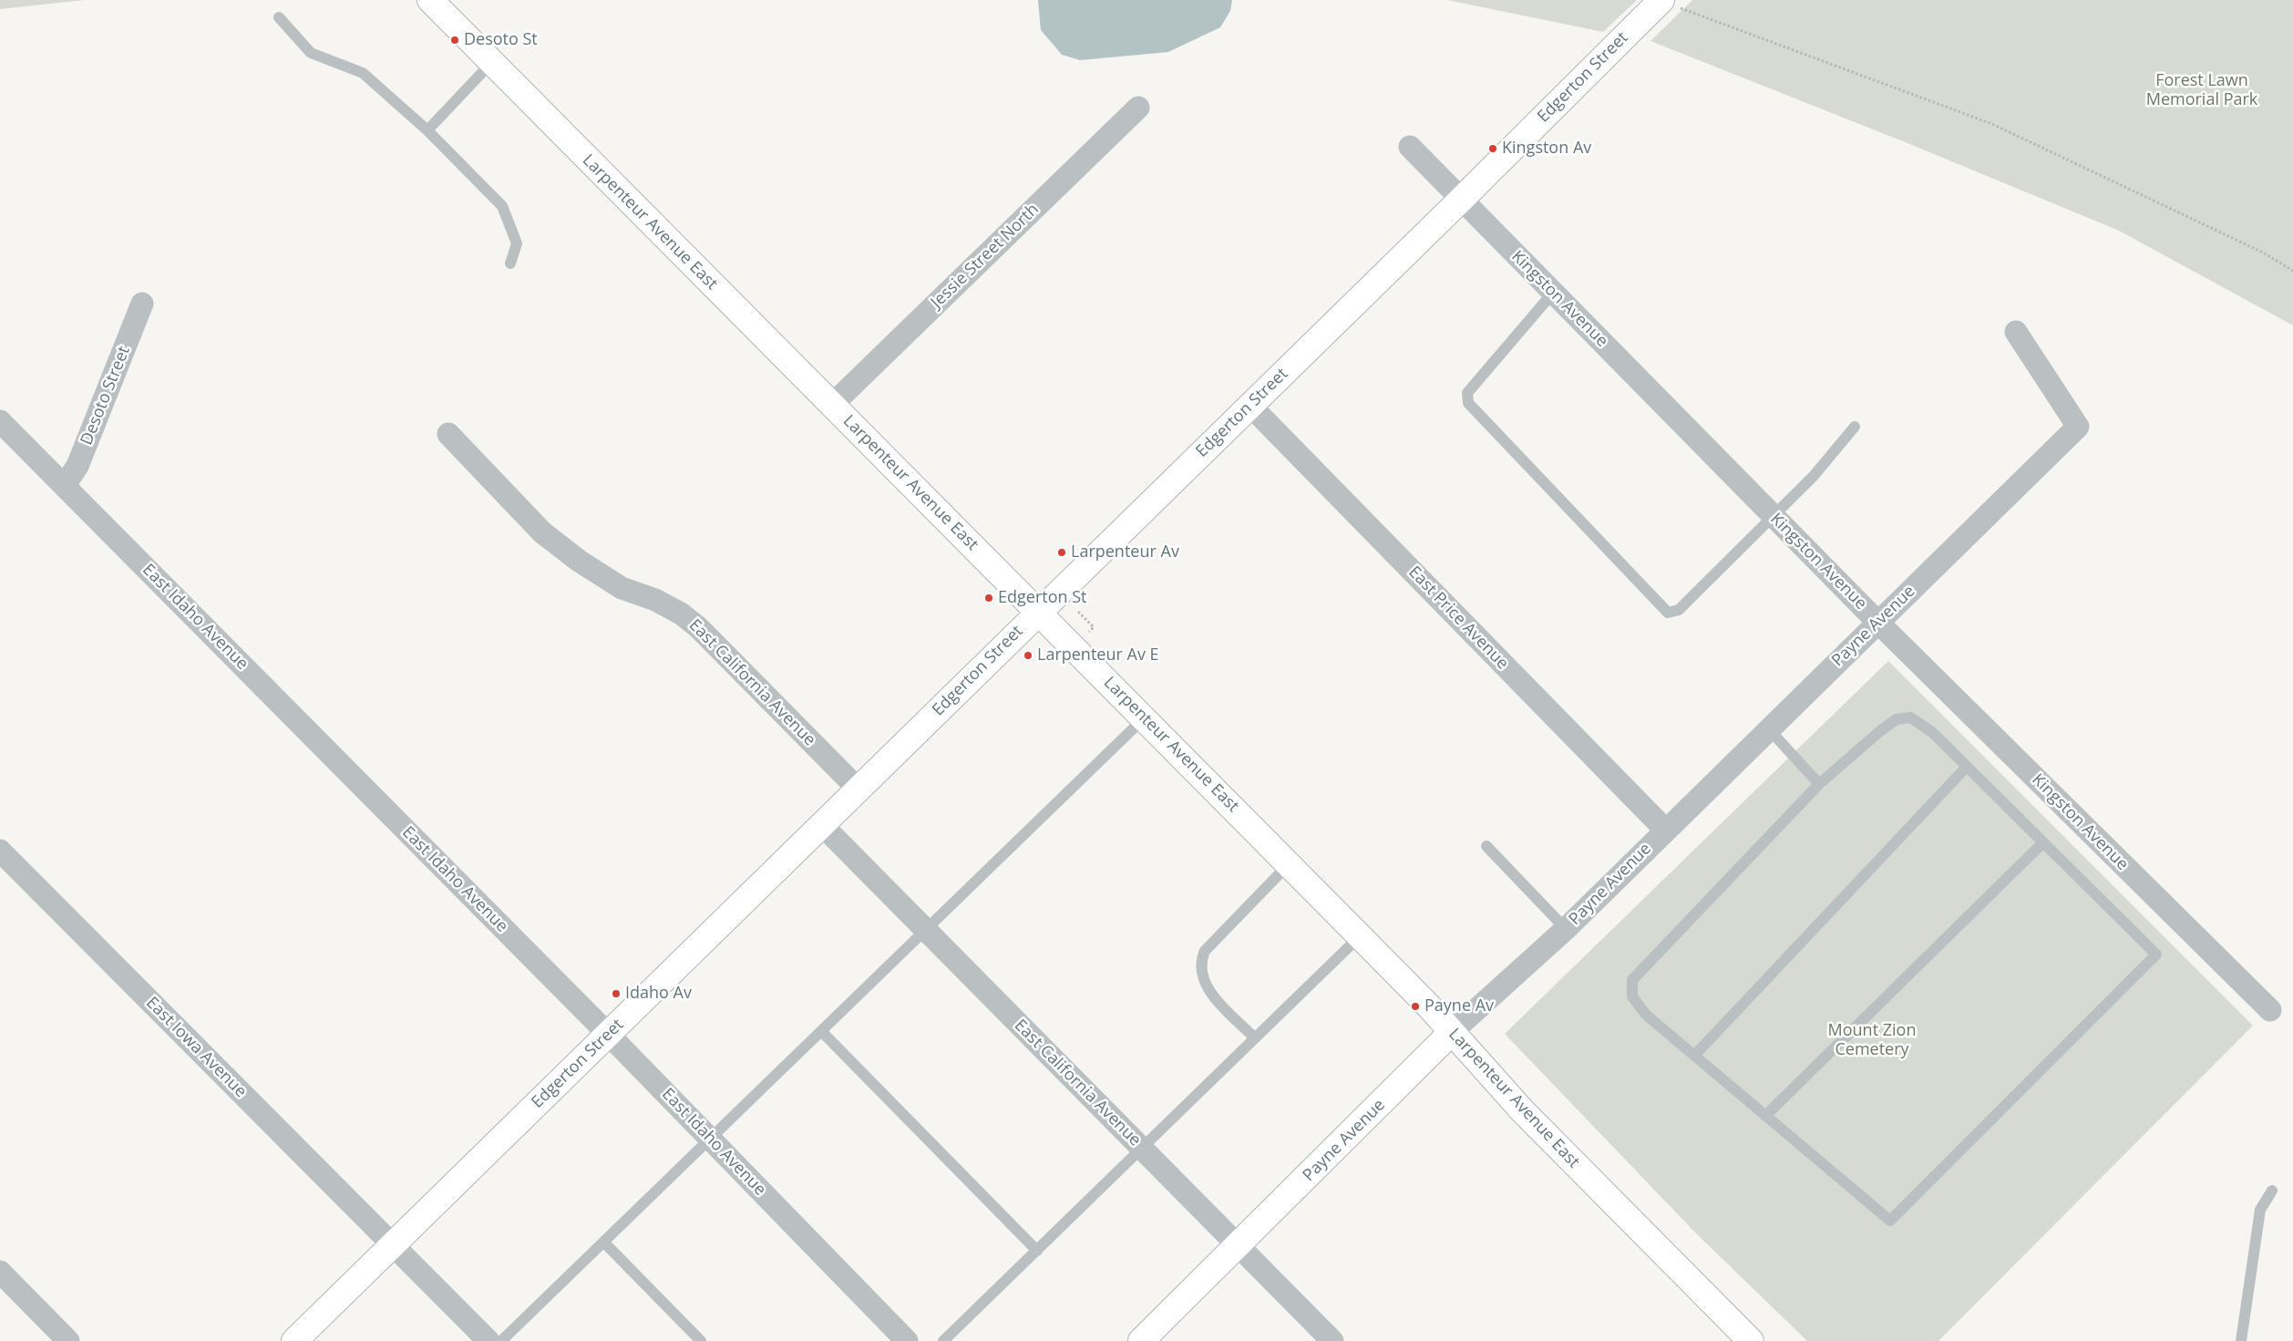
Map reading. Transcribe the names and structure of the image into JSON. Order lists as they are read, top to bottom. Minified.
{"streets":{"street":["Edgerton Street","Larpenteur Avenue East","Jessie Street North","Kingston Avenue","Desoto Street","East Idaho Avenue","East Price Avenue","Payne Avenue","East California Avenue","East Iowa Avenue"]},"crossings":[["Edgerton Street","Larpenteur Avenue East"],["Edgerton Street","Kingston Avenue"],["Edgerton Street","East Idaho Avenue"],["Edgerton Street","East Price Avenue"],["Edgerton Street","East California Avenue"],["Edgerton Street","East Iowa Avenue"],["Larpenteur Avenue East","Jessie Street North"],["Larpenteur Avenue East","Payne Avenue"],["Kingston Avenue","Payne Avenue"],["Desoto Street","East Idaho Avenue"],["East Price Avenue","Payne Avenue"],["Payne Avenue","East California Avenue"]],"parks":["Forest Lawn Memorial Park","Mount Zion Cemetery"],"places":["Desoto St","Kingston Av","Larpenteur Av","Edgerton St","Larpenteur Av E","Idaho Av","Payne Av"]}
